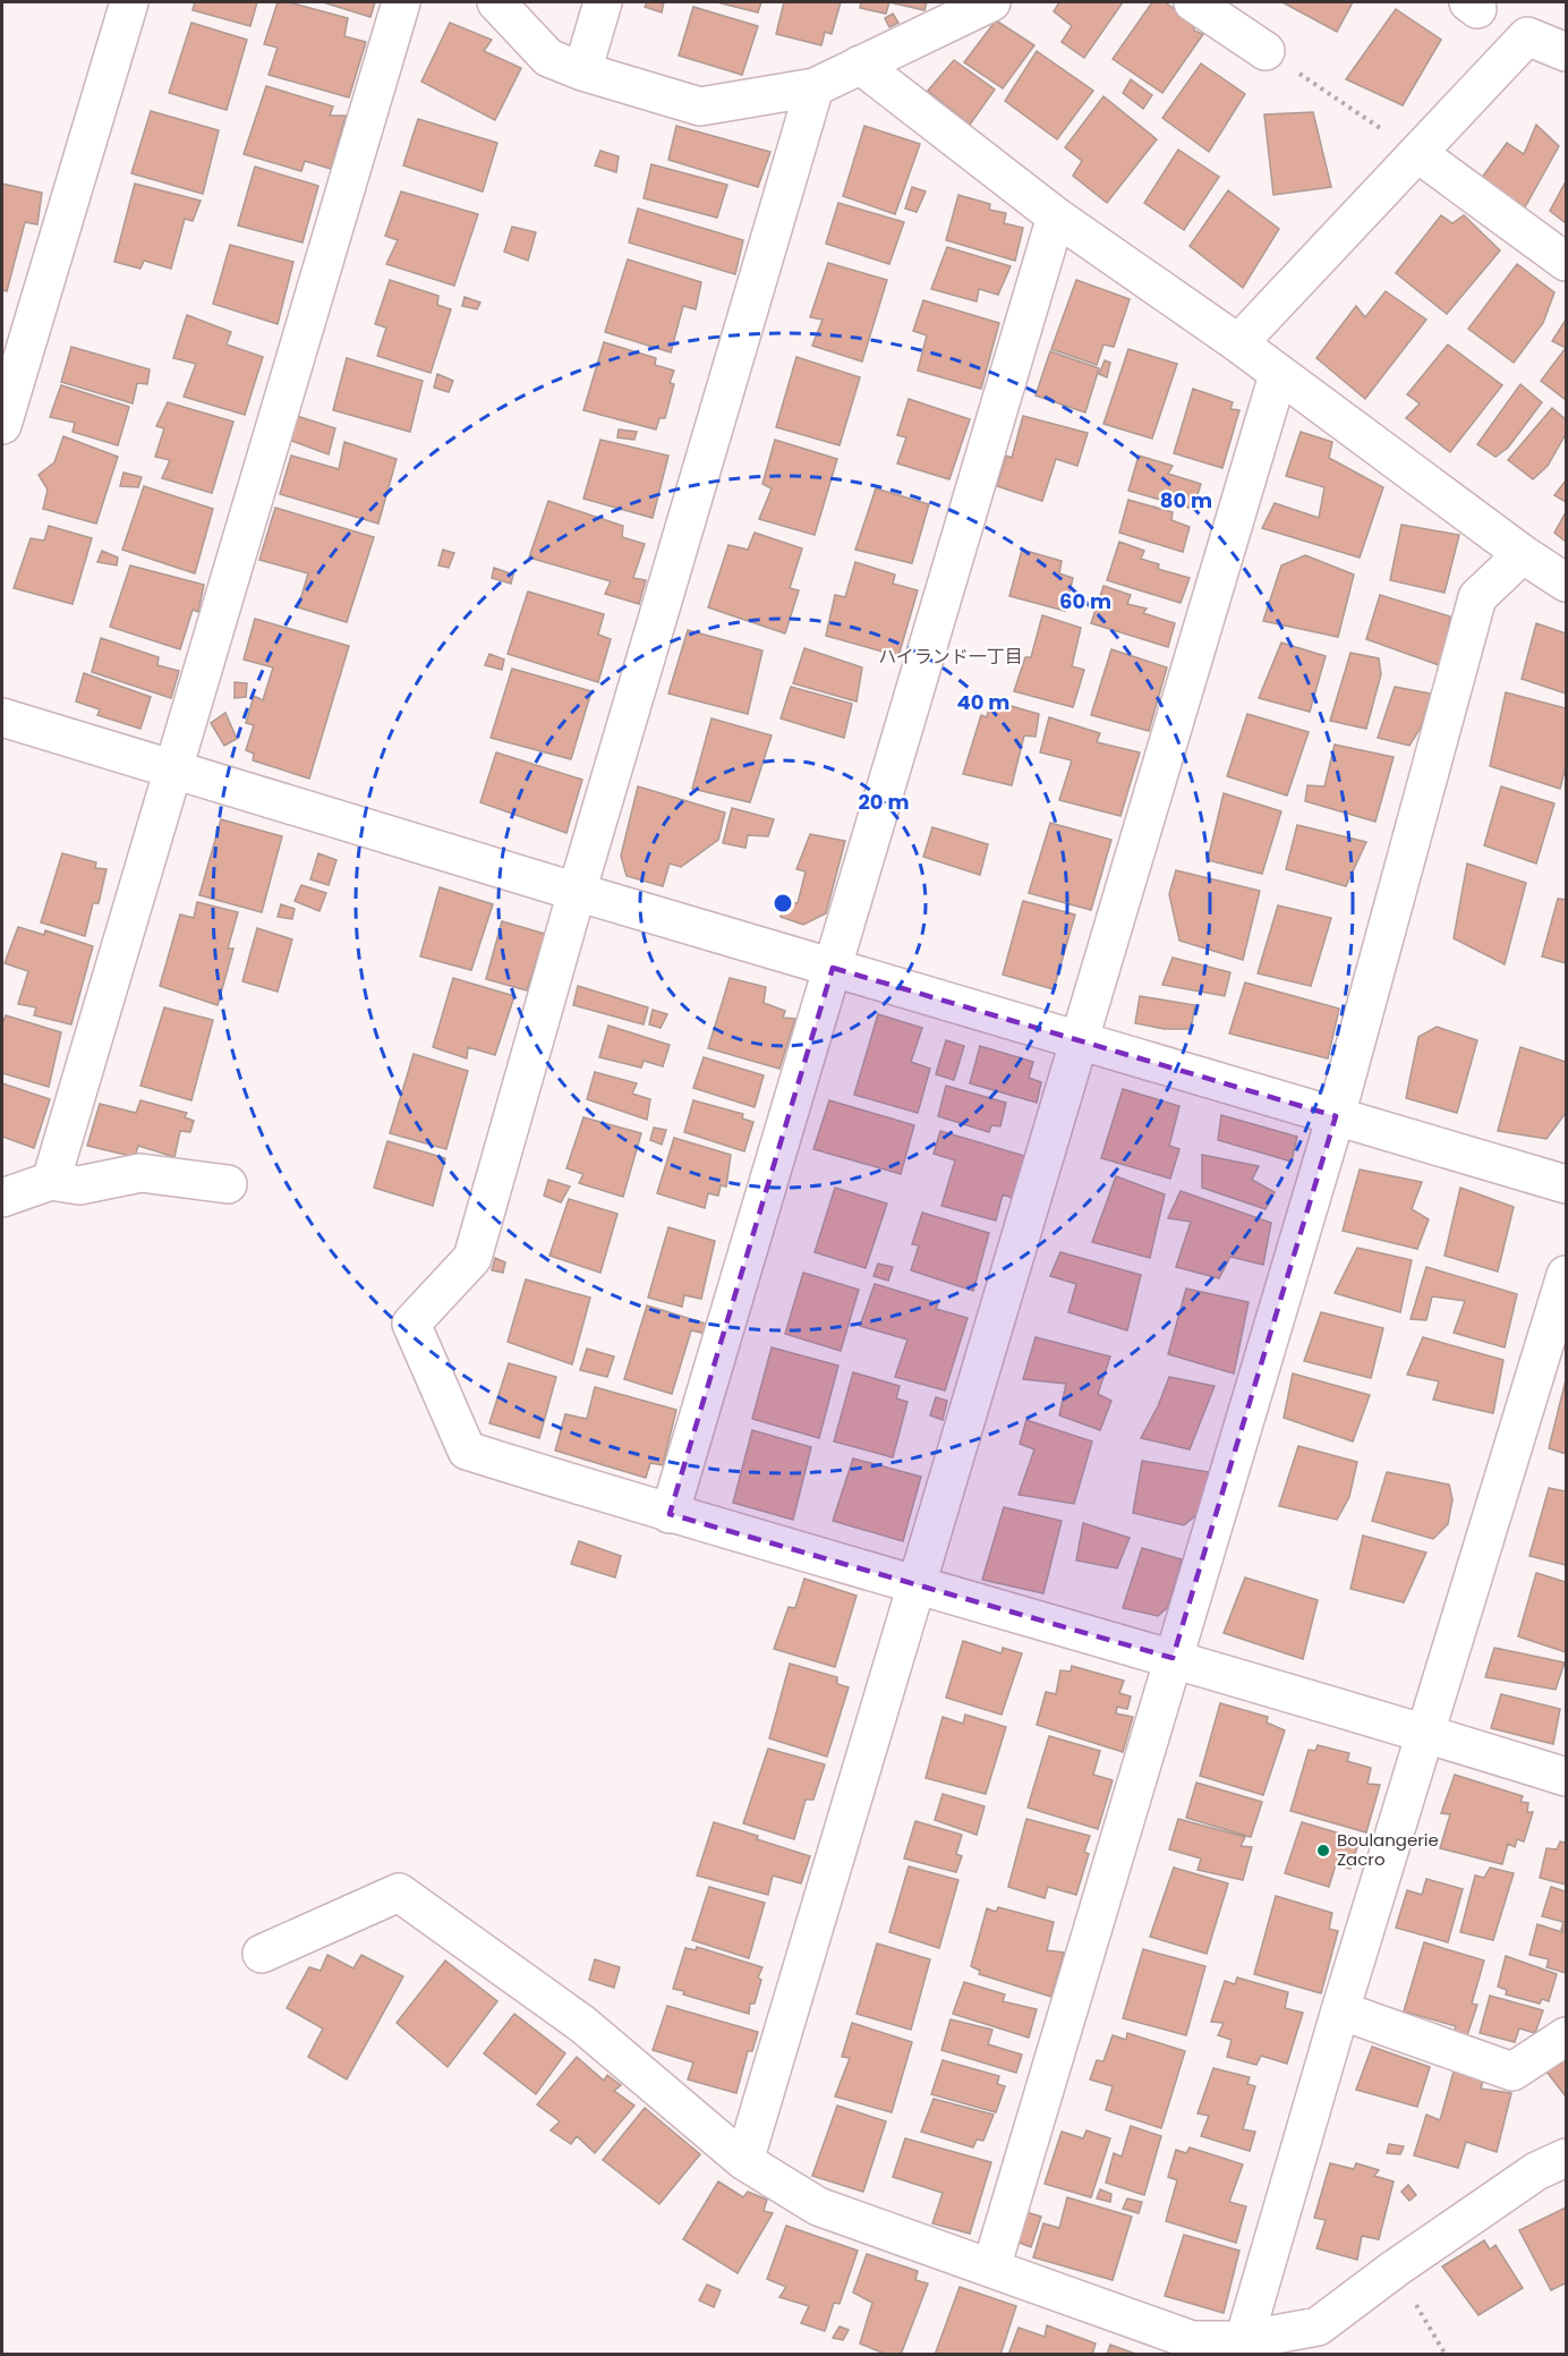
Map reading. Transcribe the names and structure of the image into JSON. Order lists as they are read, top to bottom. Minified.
{"districts":["ハイランド一丁目"],"places":["Boulangerie Zacro"],"rings":["80 m","60 m","40 m","20 m"]}
